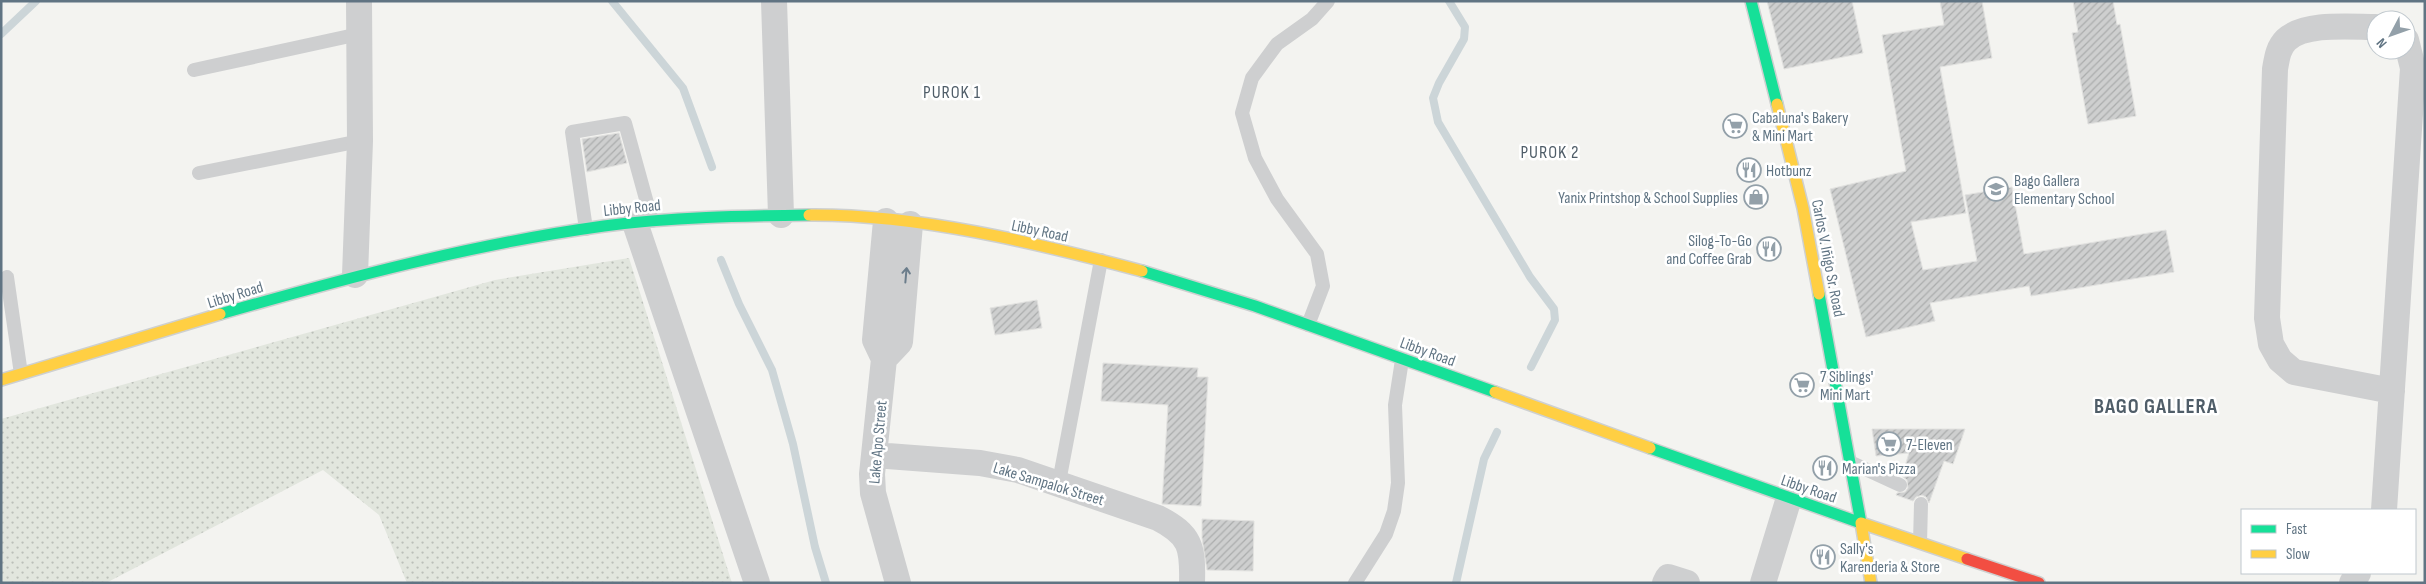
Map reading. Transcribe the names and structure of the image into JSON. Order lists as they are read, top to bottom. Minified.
{"streets":{"main road":["Libby Road","Carlos V. Iñigo Sr. Road"],"street":["Lake Apo Street","Lake Sampalok Street"]},"crossings":[["Libby Road","Carlos V. Iñigo Sr. Road"],["Libby Road","Lake Apo Street"],["Lake Apo Street","Lake Sampalok Street"]],"districts":["PUROK 1","PUROK 2","BAGO GALLERA"],"places":{"supermarket":["Cabaluna's Bakery & Mini Mart","7 Siblings' Mini Mart","7-Eleven"],"restaurant":["Hotbunz","Silog-To-Go and Coffee Grab","Marian's Pizza","Sally's Karenderia & Store"],"school or university":["Bago Gallera Elementary School"],"shop":["Yanix Printshop & School Supplies"]},"legend":["Fast","Slow"],"north":"bottom left"}
